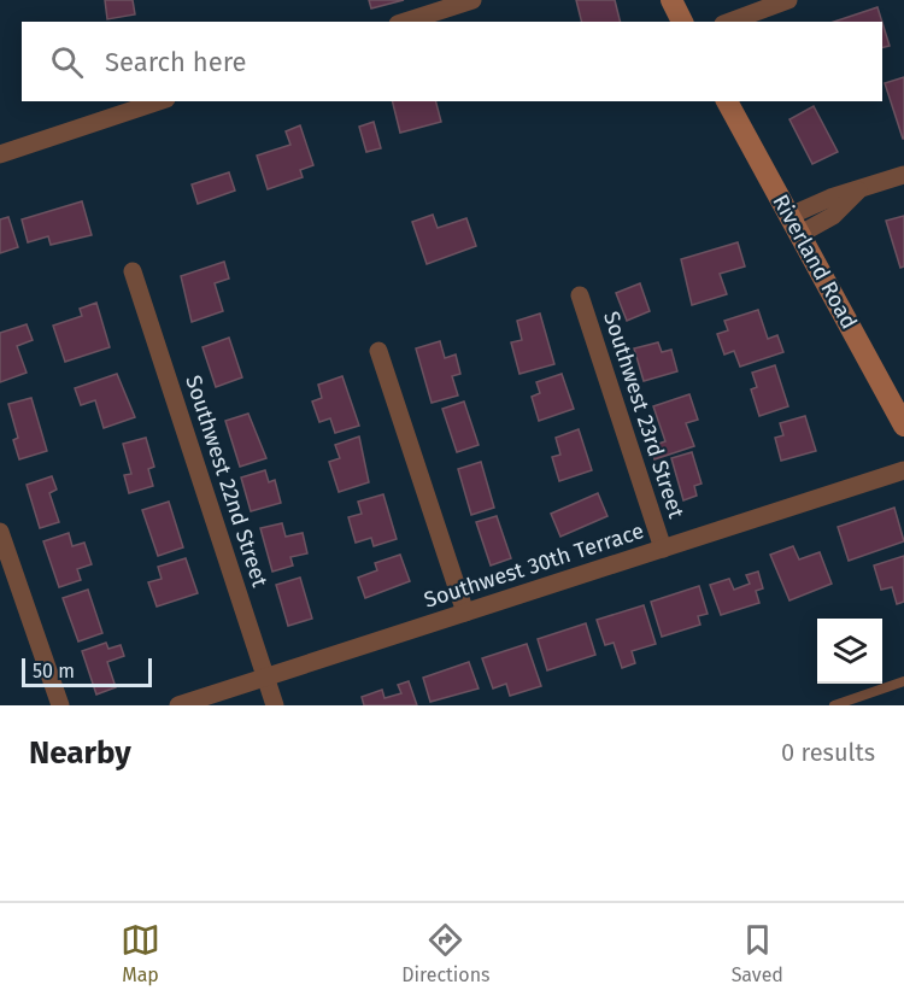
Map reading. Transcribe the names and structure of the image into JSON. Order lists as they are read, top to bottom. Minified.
{"streets":{"street":["Riverland Road","Southwest 23rd Street","Southwest 22nd Street","Southwest 30th Terrace"]},"crossings":[["Southwest 23rd Street","Southwest 30th Terrace"],["Southwest 22nd Street","Southwest 30th Terrace"]],"scale_bar":"50 m","page":{"search":"Search here","scale":"50 m","heading":["Nearby","0 results"],"nav":["Map","Directions","Saved"]}}
